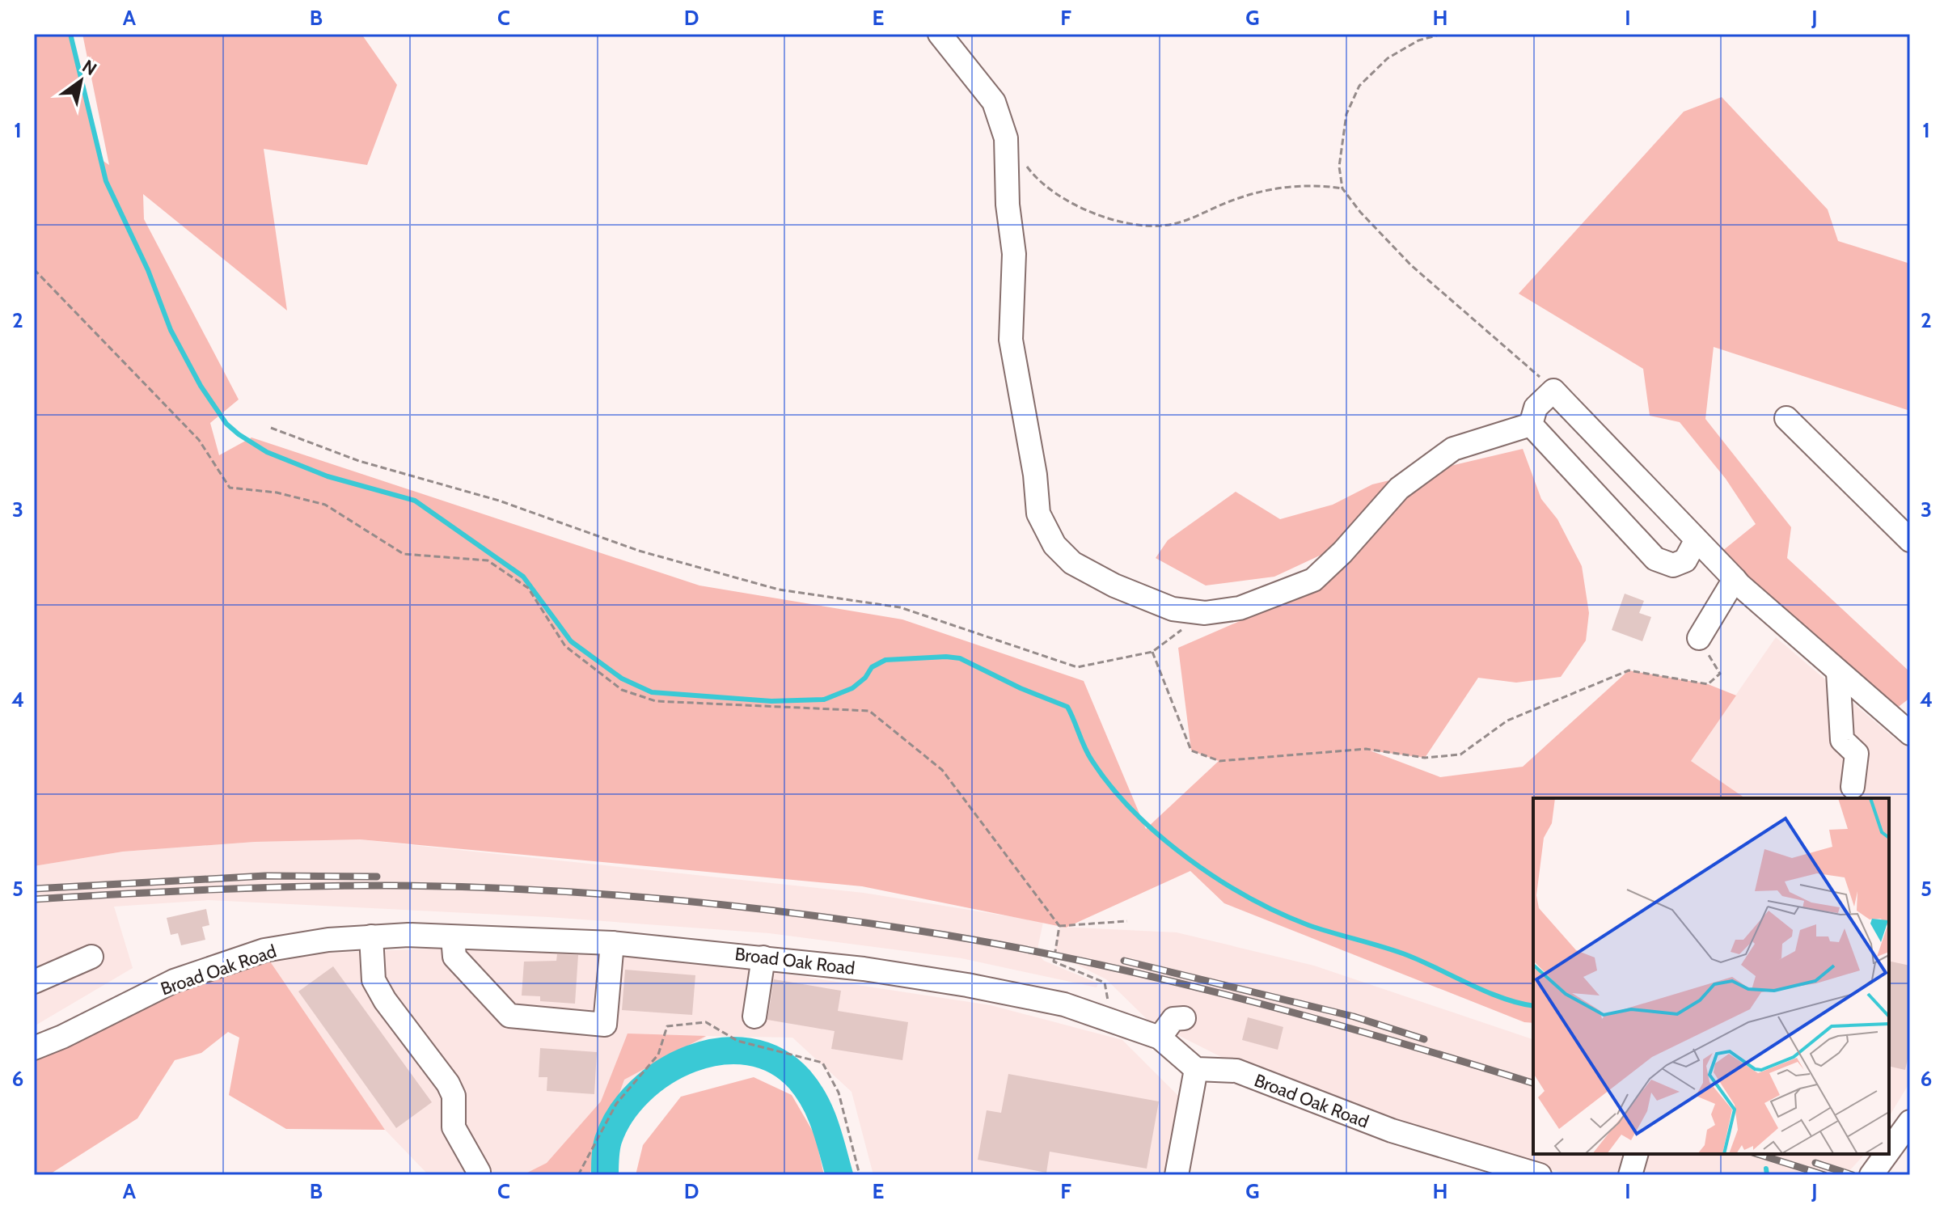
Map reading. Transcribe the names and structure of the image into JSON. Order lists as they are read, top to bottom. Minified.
{"streets":{"street":["Broad Oak Road"]},"north":"top right","grid":{"columns":["A","B","C","D","E","F","G","H","I","J"],"rows":["1","2","3","4","5","6"]}}
